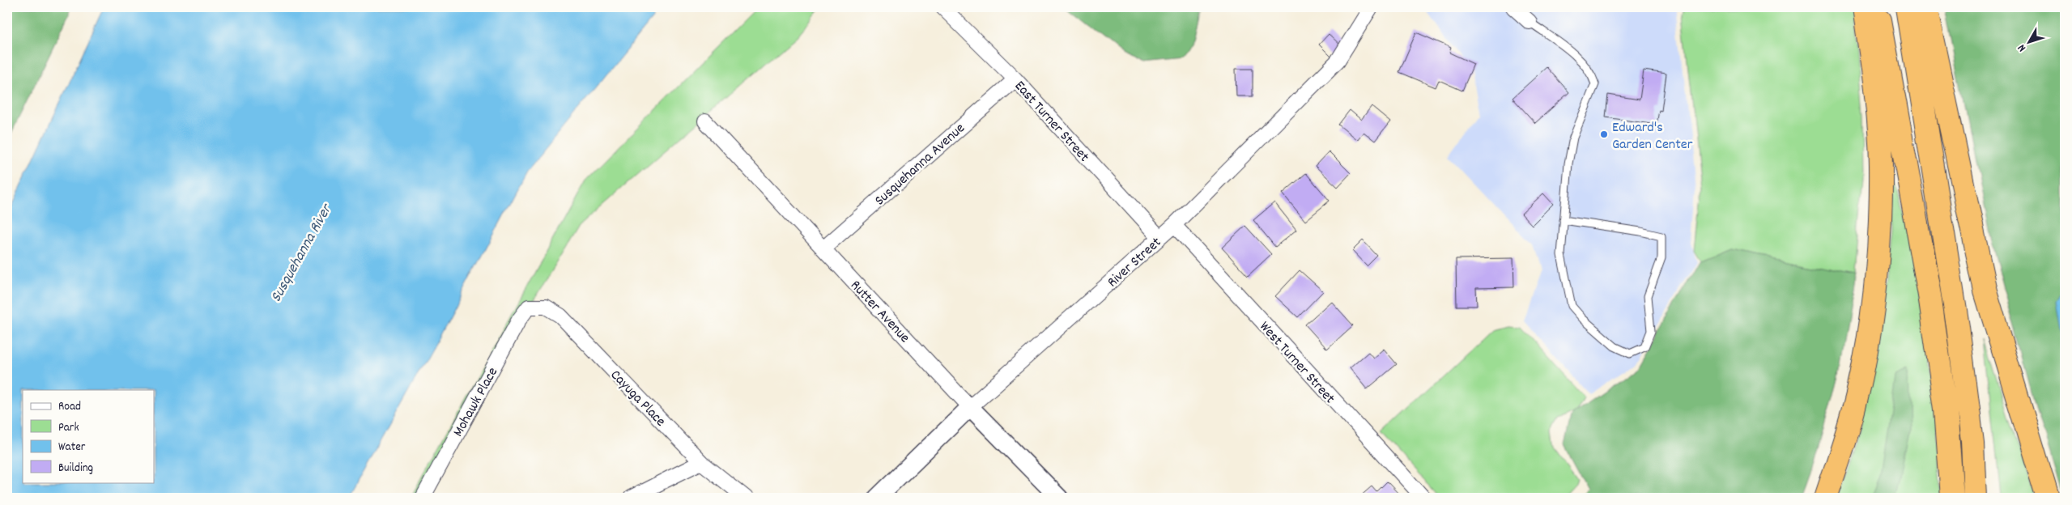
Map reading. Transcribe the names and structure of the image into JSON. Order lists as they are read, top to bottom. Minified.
{"streets":{"street":["East Turner Street","Susquehanna Avenue","River Street","Rutter Avenue","West Turner Street","Cayuga Place","Mohawk Place"]},"crossings":[["East Turner Street","Susquehanna Avenue"],["East Turner Street","River Street"],["Susquehanna Avenue","Rutter Avenue"],["River Street","Rutter Avenue"],["River Street","West Turner Street"],["Cayuga Place","Mohawk Place"]],"water":["Susquehanna River"],"places":["Edward's Garden Center"],"legend":["Road","Park","Water","Building"],"north":"bottom left"}
